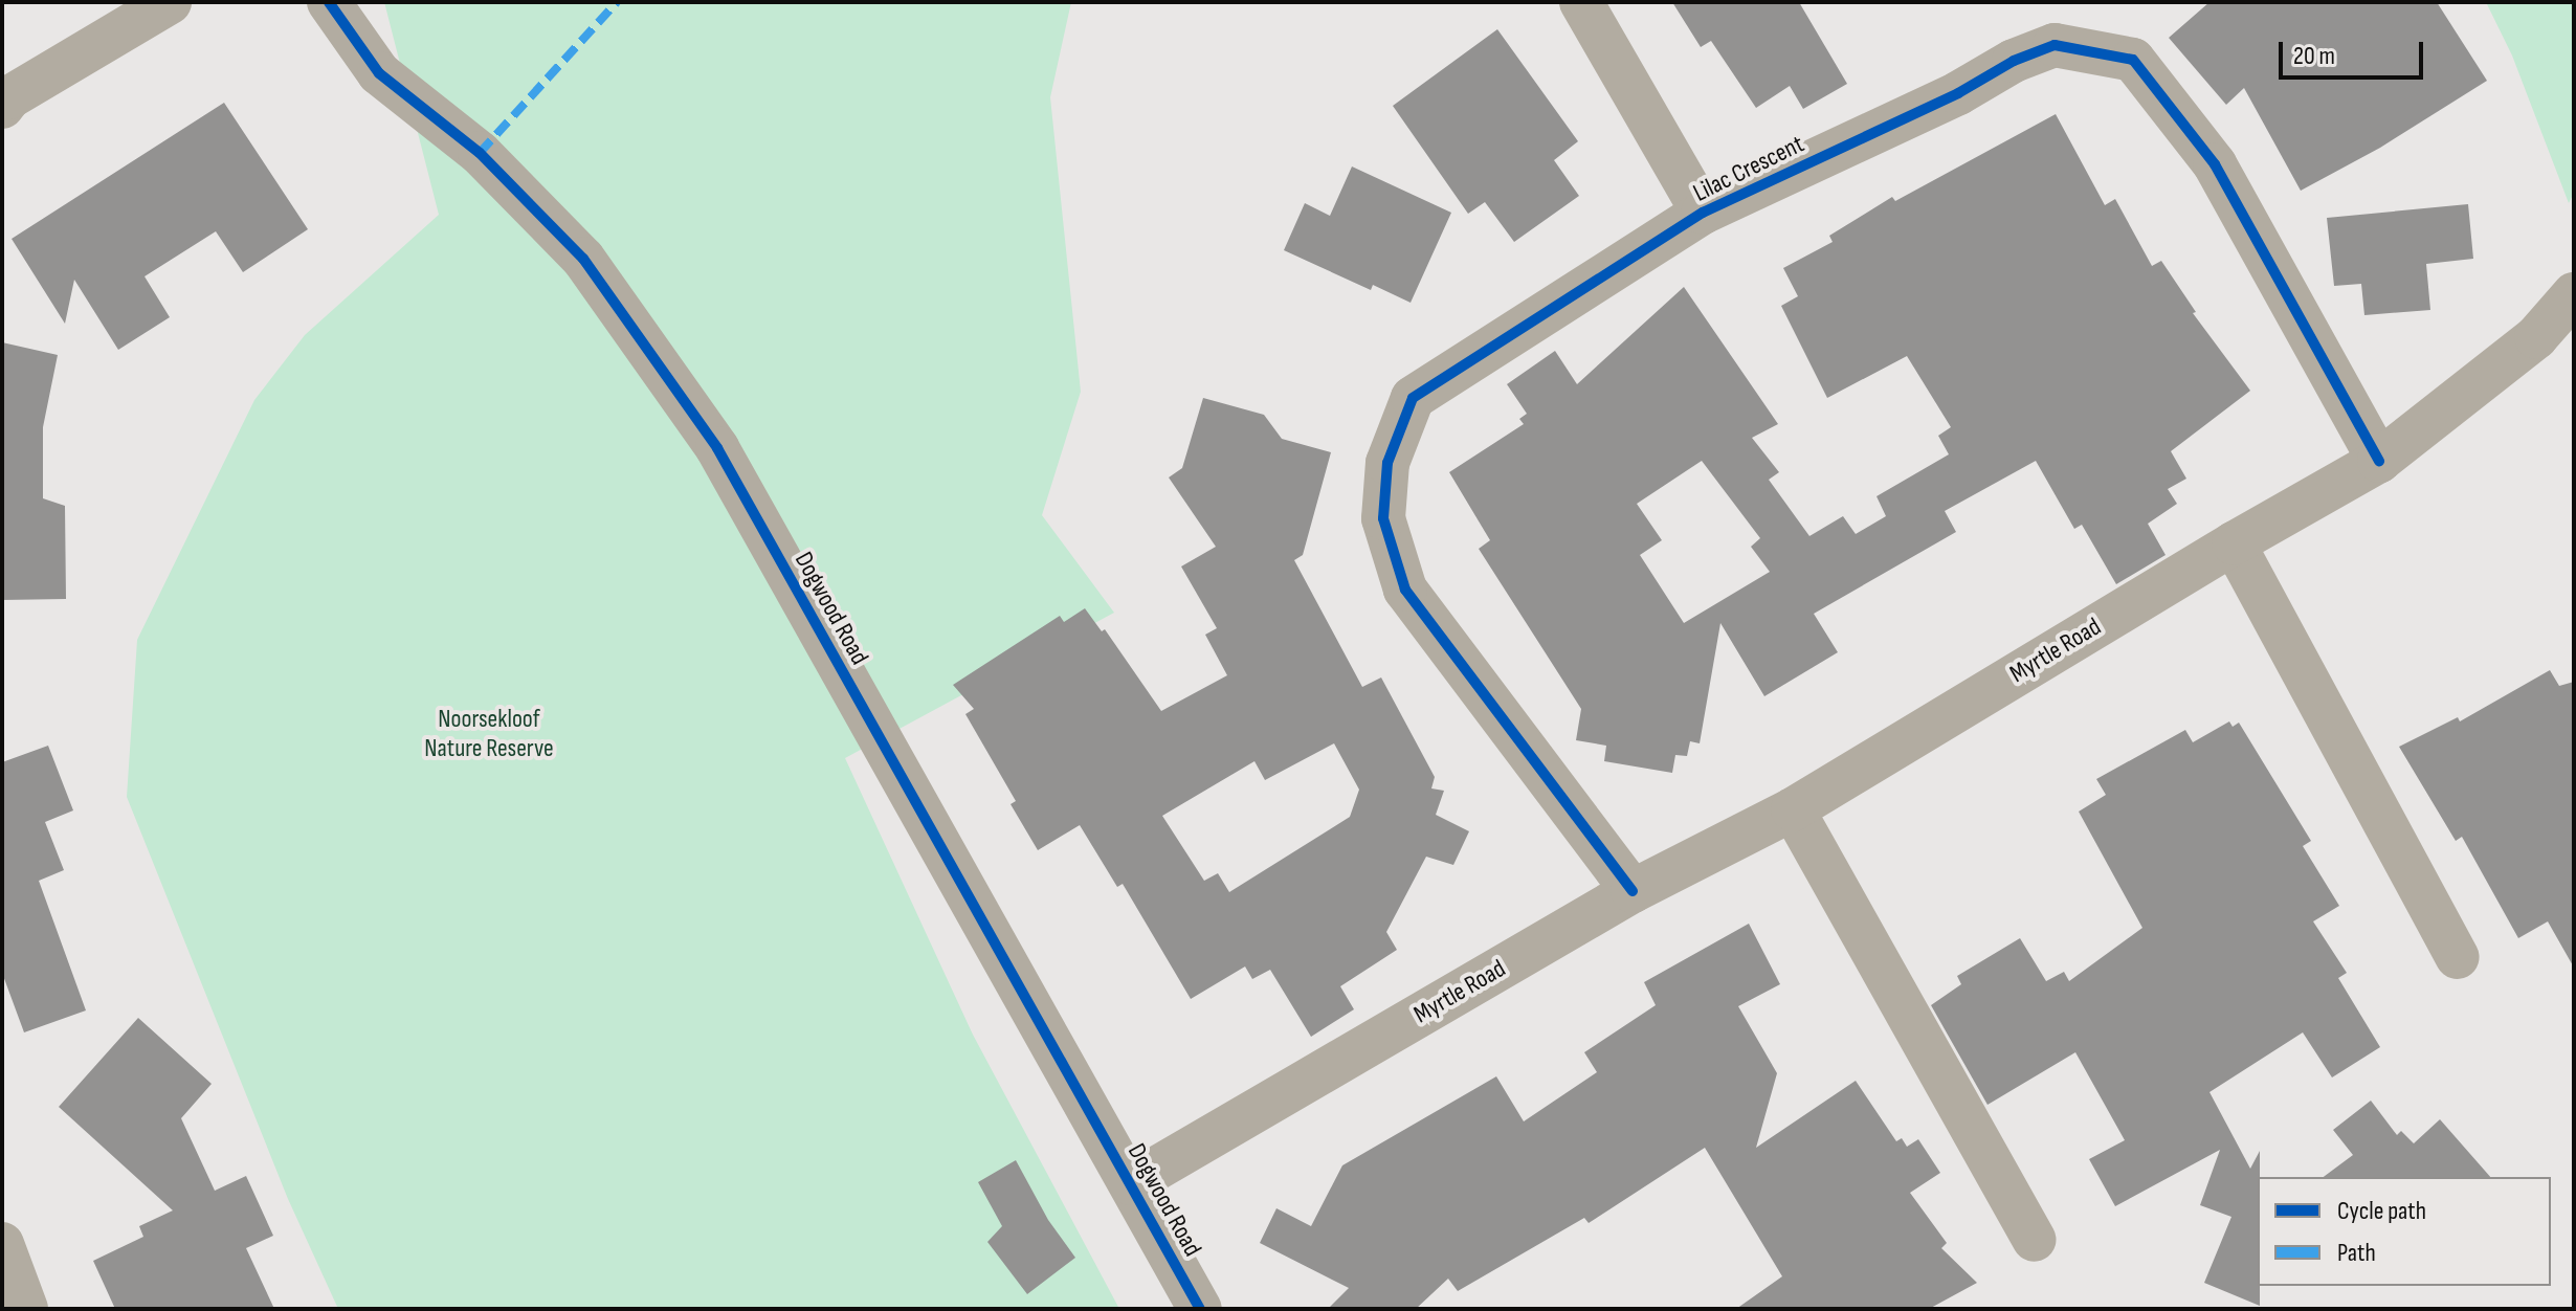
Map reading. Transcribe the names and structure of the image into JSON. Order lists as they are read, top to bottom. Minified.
{"streets":{"street":["Lilac Crescent","Dogwood Road","Myrtle Road"]},"crossings":[["Lilac Crescent","Myrtle Road"],["Dogwood Road","Myrtle Road"]],"parks":["Noorsekloof Nature Reserve"],"legend":["Cycle path","Path"],"scale_bar":"20 m"}
